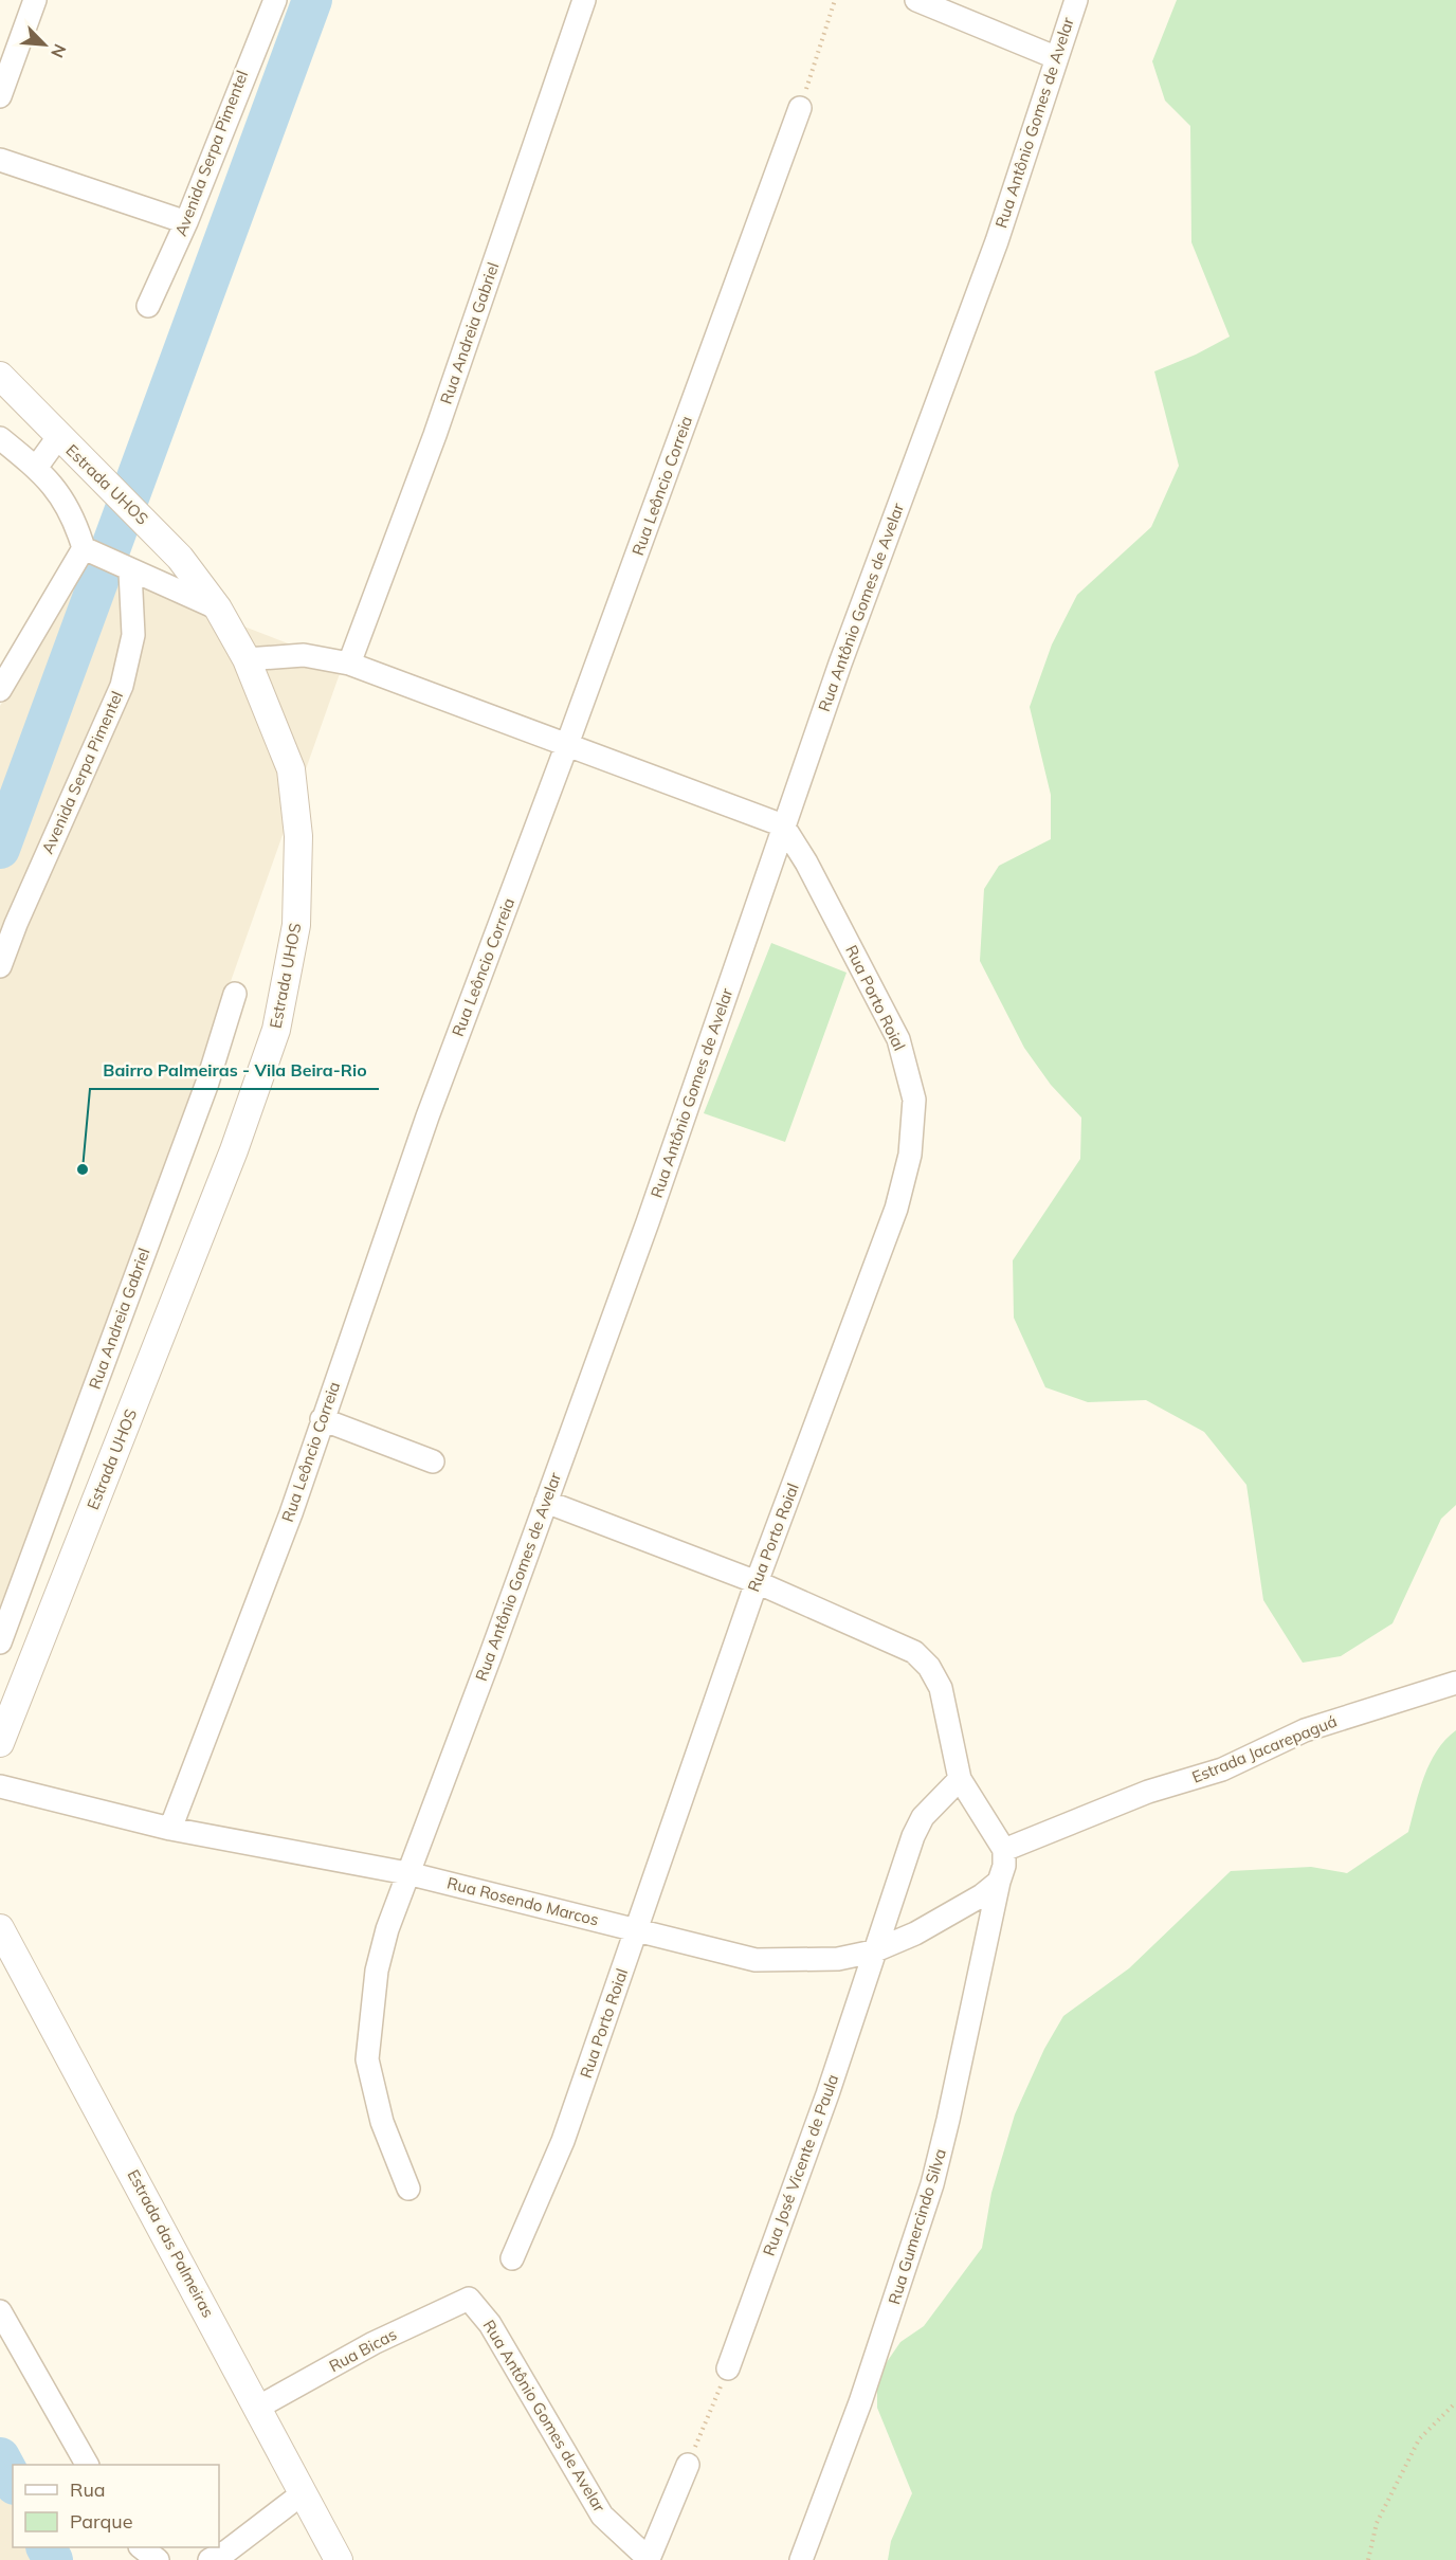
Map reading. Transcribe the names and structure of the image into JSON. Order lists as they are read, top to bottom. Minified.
{"streets":{"street":["Rua Antônio Gomes de Avelar","Avenida Serpa Pimentel","Rua Andreia Gabriel","Estrada UHOS","Rua Leôncio Correia","Rua Porto Roial","Estrada Jacarepaguá","Rua Rosendo Marcos","Rua José Vicente de Paula","Rua Gumercindo Silva","Estrada das Palmeiras","Rua Bicas"]},"crossings":[["Rua Antônio Gomes de Avelar","Rua Porto Roial"],["Rua Antônio Gomes de Avelar","Rua Rosendo Marcos"],["Rua Antônio Gomes de Avelar","Rua Bicas"],["Rua Leôncio Correia","Rua Rosendo Marcos"],["Rua Porto Roial","Rua Rosendo Marcos"],["Rua Rosendo Marcos","Rua José Vicente de Paula"],["Rua Rosendo Marcos","Rua Gumercindo Silva"],["Estrada das Palmeiras","Rua Bicas"]],"places":["Bairro Palmeiras - Vila Beira-Rio"],"legend":["Rua","Parque"],"north":"bottom right"}
